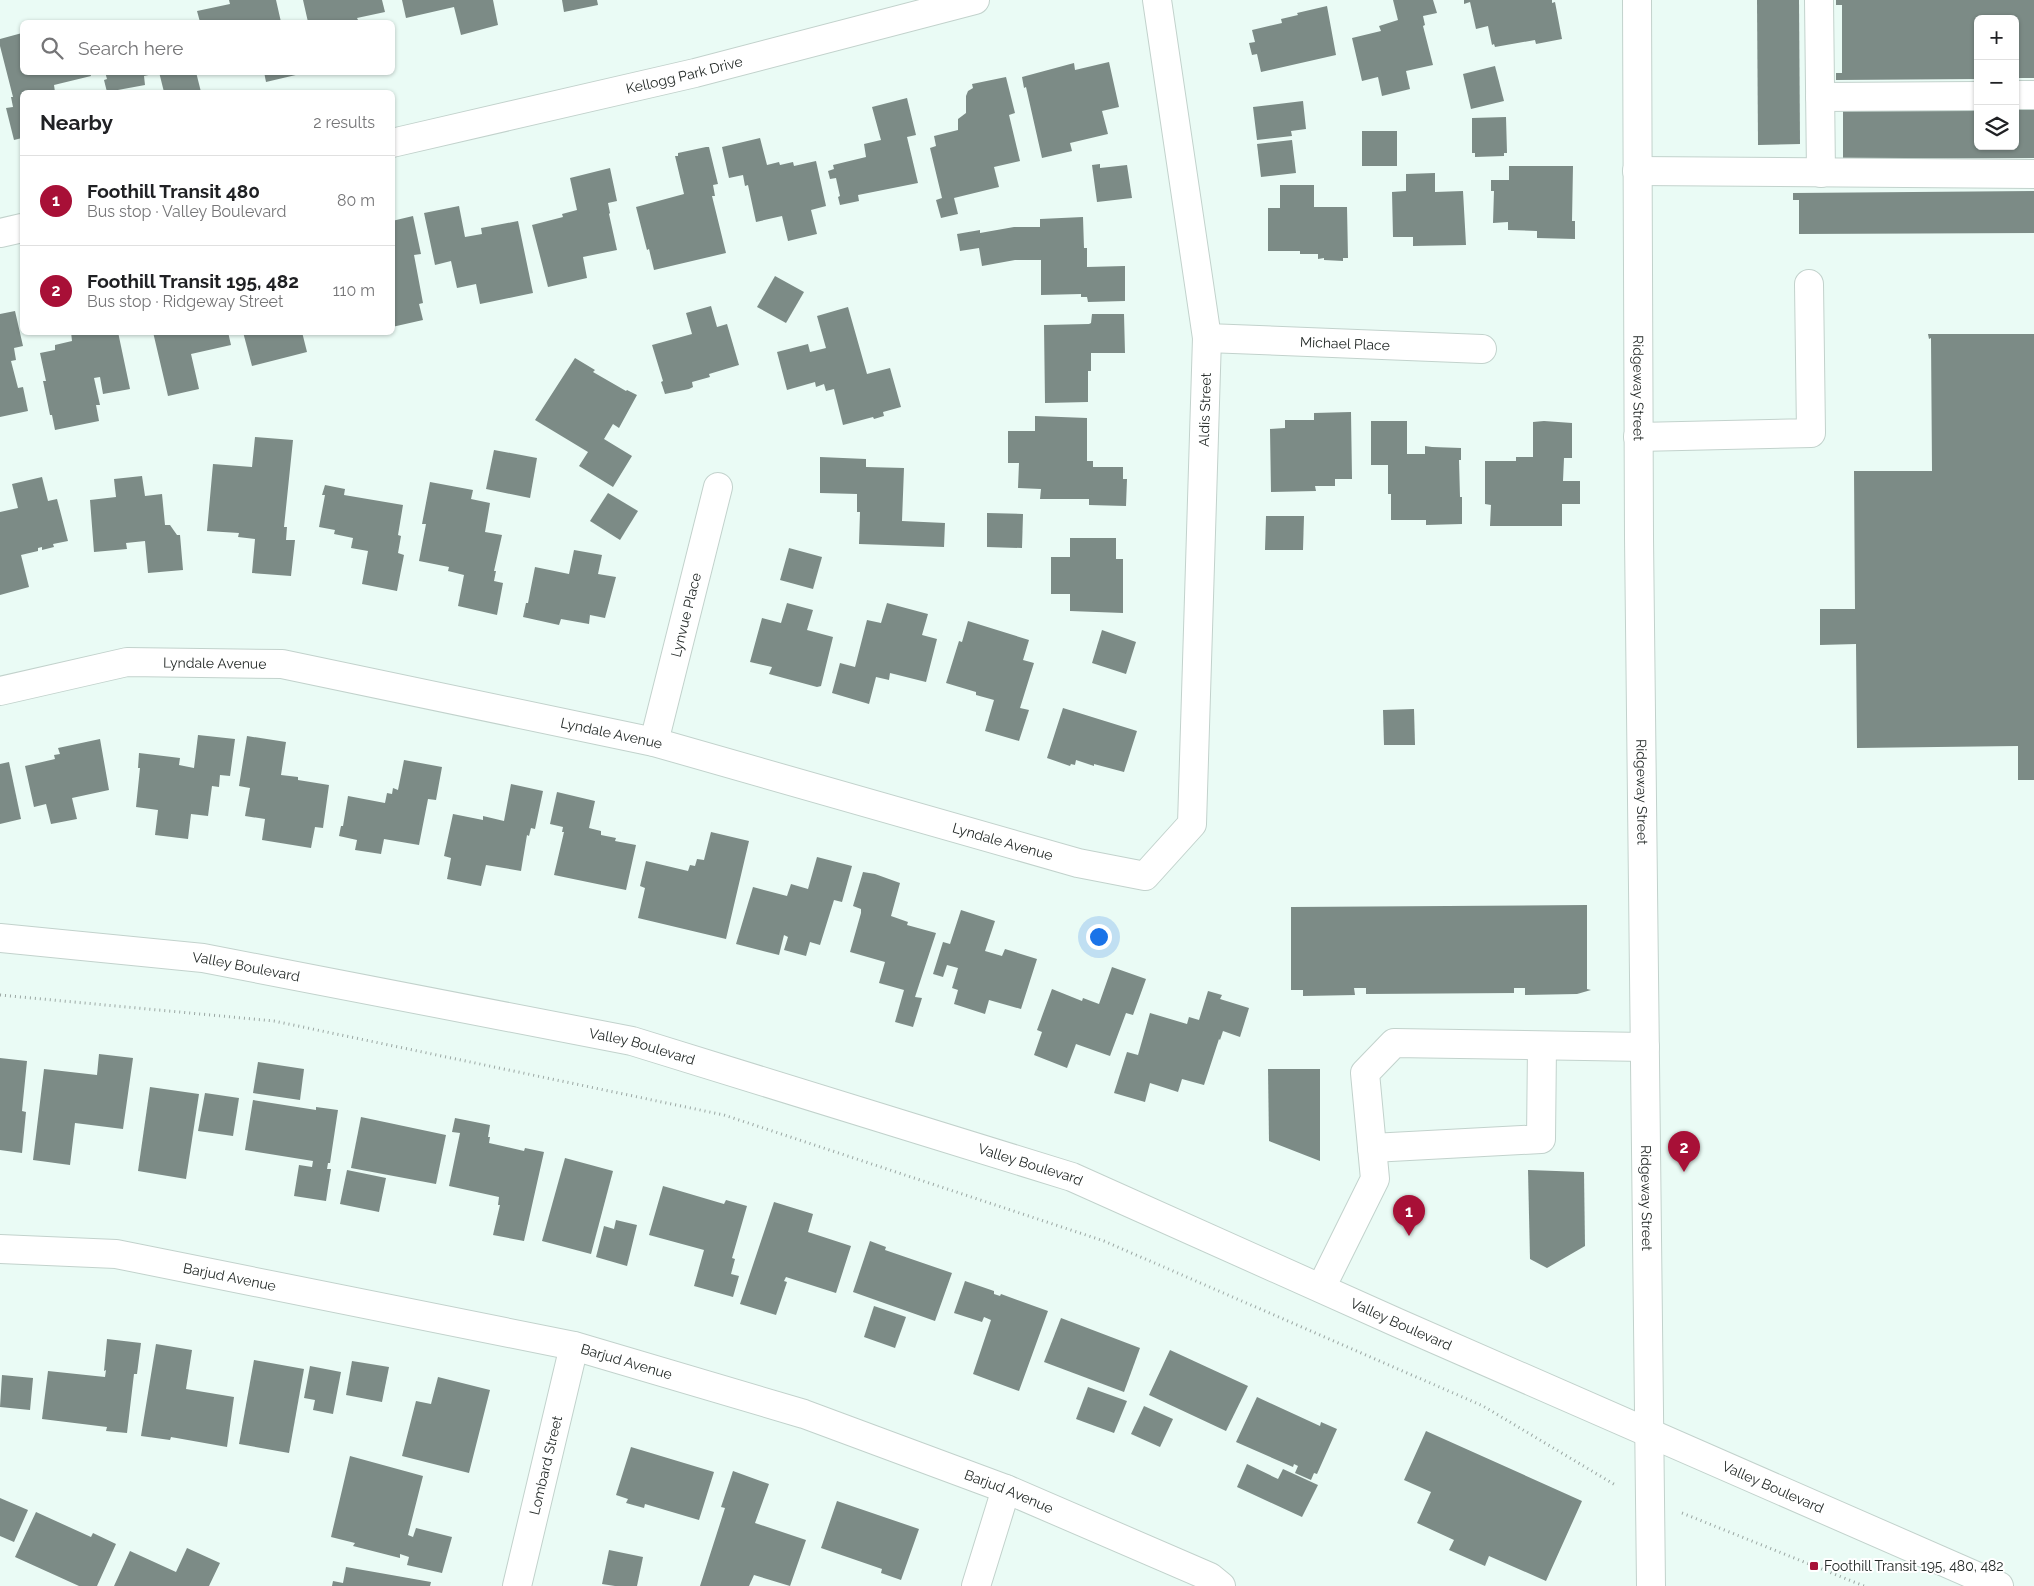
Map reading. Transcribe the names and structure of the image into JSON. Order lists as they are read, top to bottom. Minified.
{"streets":{"street":["Kellogg Park Drive","Michael Place","Ridgeway Street","Aldis Street","Lynvue Place","Lyndale Avenue","Valley Boulevard","Barjud Avenue","Lombard Street"]},"crossings":[["Michael Place","Aldis Street"],["Ridgeway Street","Valley Boulevard"],["Aldis Street","Lyndale Avenue"],["Lynvue Place","Lyndale Avenue"],["Barjud Avenue","Lombard Street"]],"places":{"transit":["Foothill Transit 195, 480, 482"]},"page":{"map_buttons":["+","−"],"search":"Search here","heading":["Nearby","2 results"],"list":[{"mark":"1","name":"Foothill Transit 480","note":"Bus stop · Valley Boulevard","value":"80 m"},{"mark":"2","name":"Foothill Transit 195, 482","note":"Bus stop · Ridgeway Street","value":"110 m"}],"pins":["2","1"]}}
